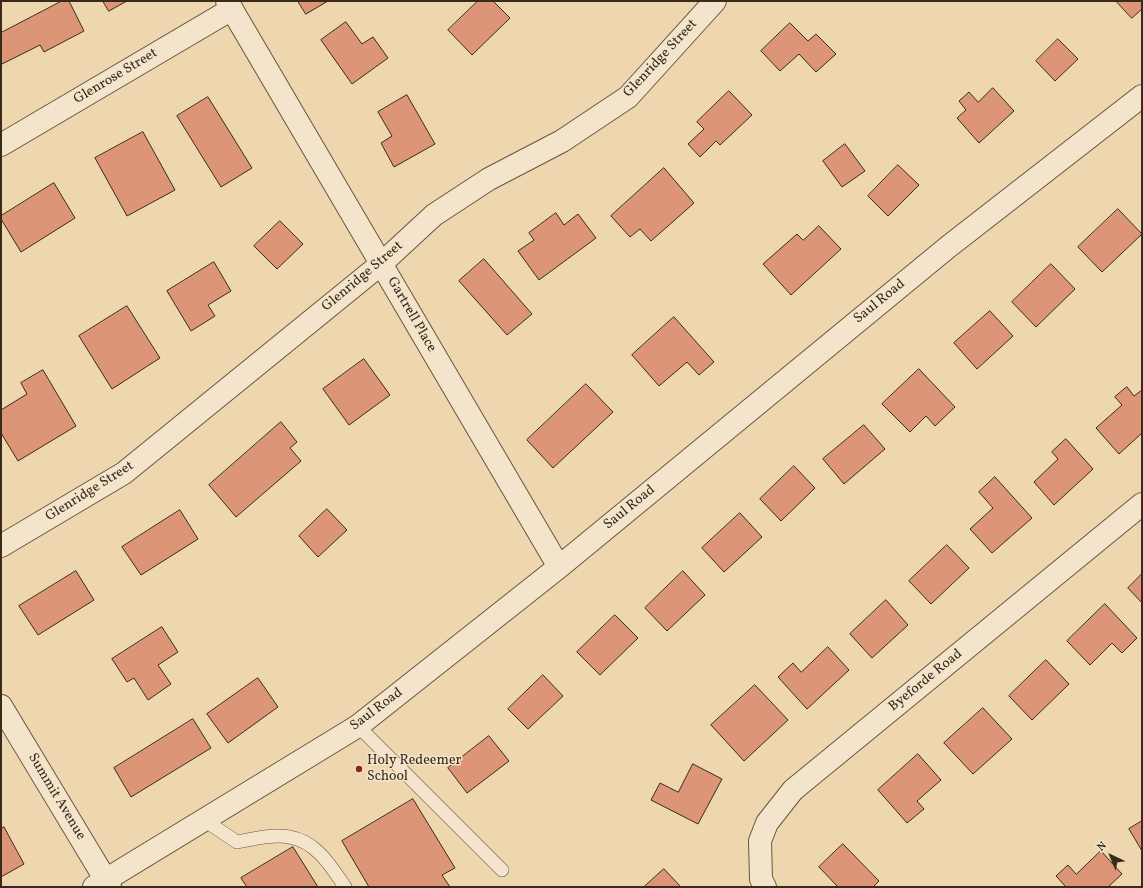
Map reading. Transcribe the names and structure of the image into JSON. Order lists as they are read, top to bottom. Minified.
{"streets":{"street":["Glenridge Street","Glenrose Street","Saul Road","Gartrell Place","Byeforde Road","Summit Avenue"]},"crossings":[["Glenridge Street","Gartrell Place"],["Glenrose Street","Gartrell Place"],["Saul Road","Gartrell Place"],["Saul Road","Summit Avenue"]],"places":["Holy Redeemer School"],"north":"top left"}
